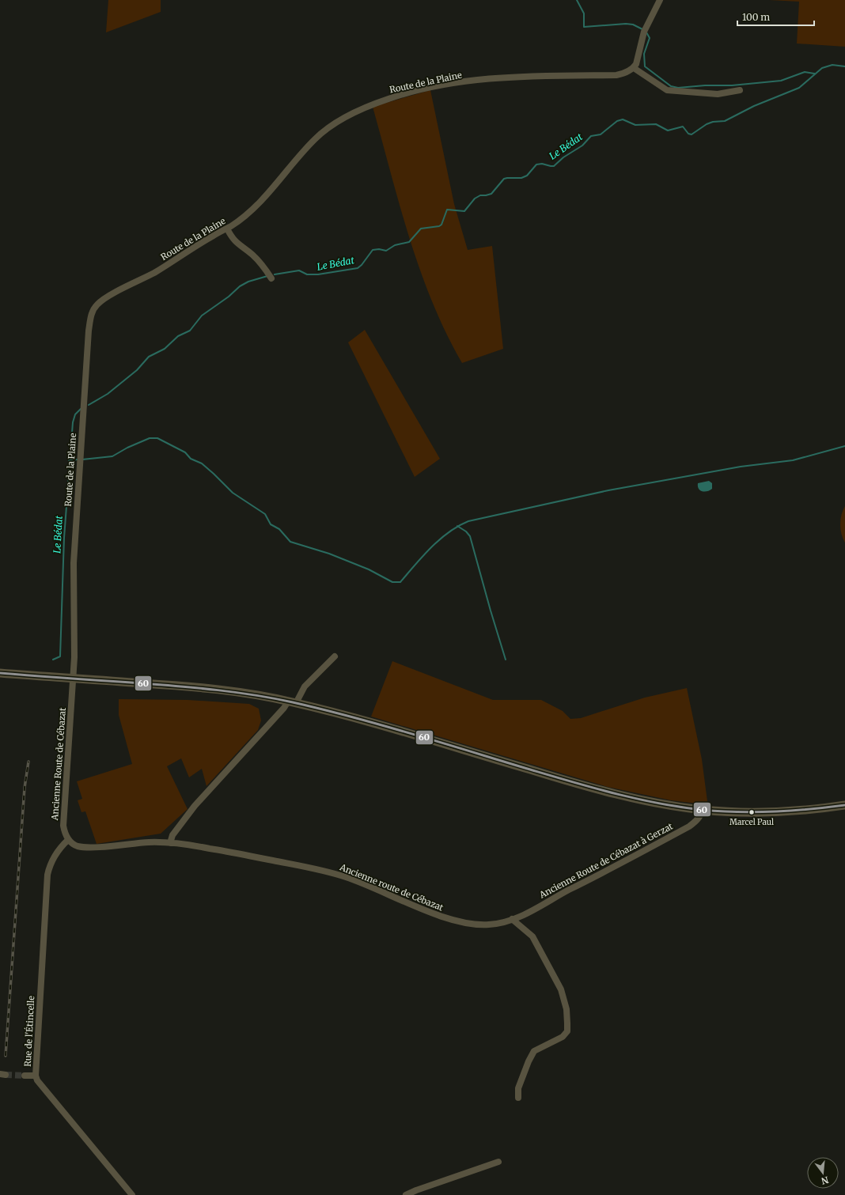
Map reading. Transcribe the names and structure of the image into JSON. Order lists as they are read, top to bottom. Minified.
{"streets":{"street":["Route de la Plaine","Ancienne Route de Cébazat","Ancienne Route de Cébazat à Gerzat","Ancienne route de Cébazat","Rue de l'Étincelle"]},"crossings":[["Route de la Plaine","Ancienne Route de Cébazat"],["Ancienne Route de Cébazat","Rue de l'Étincelle"],["Ancienne Route de Cébazat à Gerzat","Ancienne route de Cébazat"]],"water":["Le Bédat"],"places":["Marcel Paul"],"lines":["transit line 60"],"scale_bar":"100 m","north":"bottom"}
